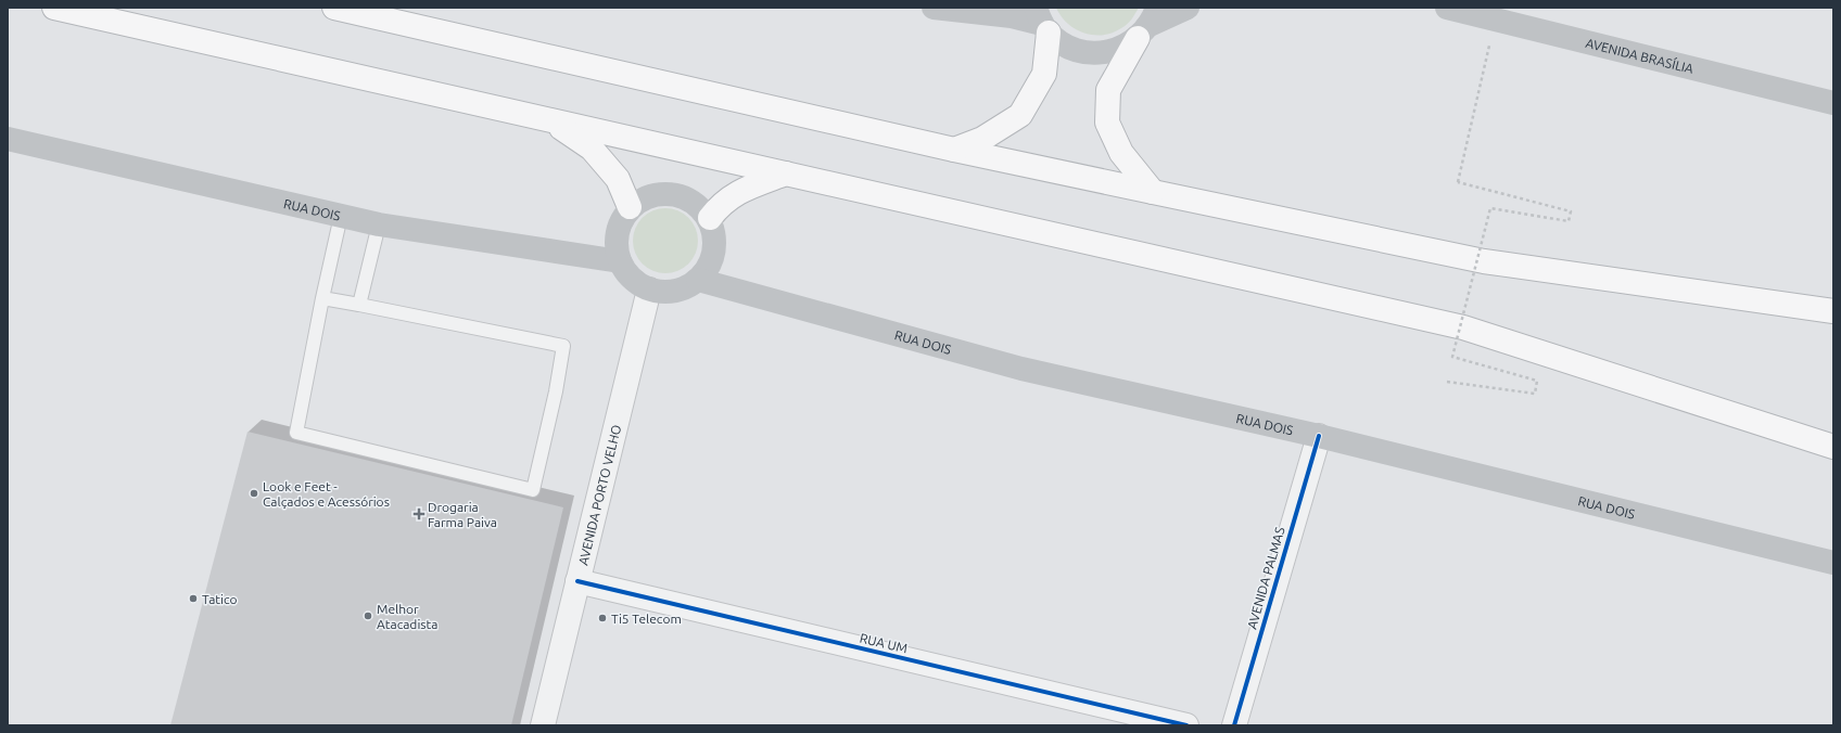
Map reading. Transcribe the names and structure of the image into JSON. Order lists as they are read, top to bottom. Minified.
{"streets":{"main road":["AVENIDA BRASÍLIA","RUA DOIS"],"street":["AVENIDA PORTO VELHO","AVENIDA PALMAS","RUA UM"]},"crossings":[["RUA DOIS","AVENIDA PORTO VELHO"],["RUA DOIS","AVENIDA PALMAS"],["AVENIDA PORTO VELHO","RUA UM"]],"places":{"other":["Look e Feet - Calçados e Acessórios","Tatico","Melhor Atacadista","Ti5 Telecom"],"health":["Drogaria Farma Paiva"]}}
